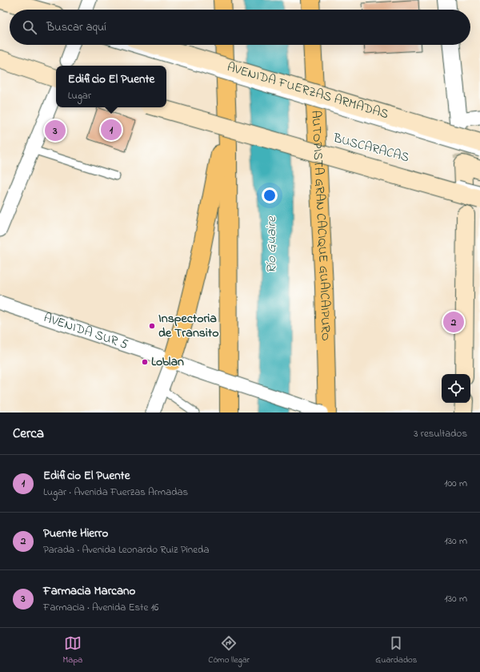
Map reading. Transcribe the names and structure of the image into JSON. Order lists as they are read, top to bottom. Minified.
{"streets":{"highway":["AUTOPISTA GRAN CACIQUE GUAICAIPURO"],"main road":["AVENIDA FUERZAS ARMADAS"],"street":["AVENIDA SUR 5"],"lane":["BUSCARACAS"]},"water":["Río Guaire"],"places":["Inspectoria de Transito","Loblan"],"page":{"search":"Buscar aquí","popup":["Edificio El Puente","Lugar"],"pins":["1","3","2"],"heading":["Cerca","3 resultados"],"list":[{"mark":"1","name":"Edificio El Puente","note":"Lugar · Avenida Fuerzas Armadas","value":"100 m"},{"mark":"2","name":"Puente Hierro","note":"Parada · Avenida Leonardo Ruiz Pineda","value":"130 m"},{"mark":"3","name":"Farmacia Marcano","note":"Farmacia · Avenida Este 16","value":"130 m"}],"nav":["Mapa","Cómo llegar","Guardados"]}}
